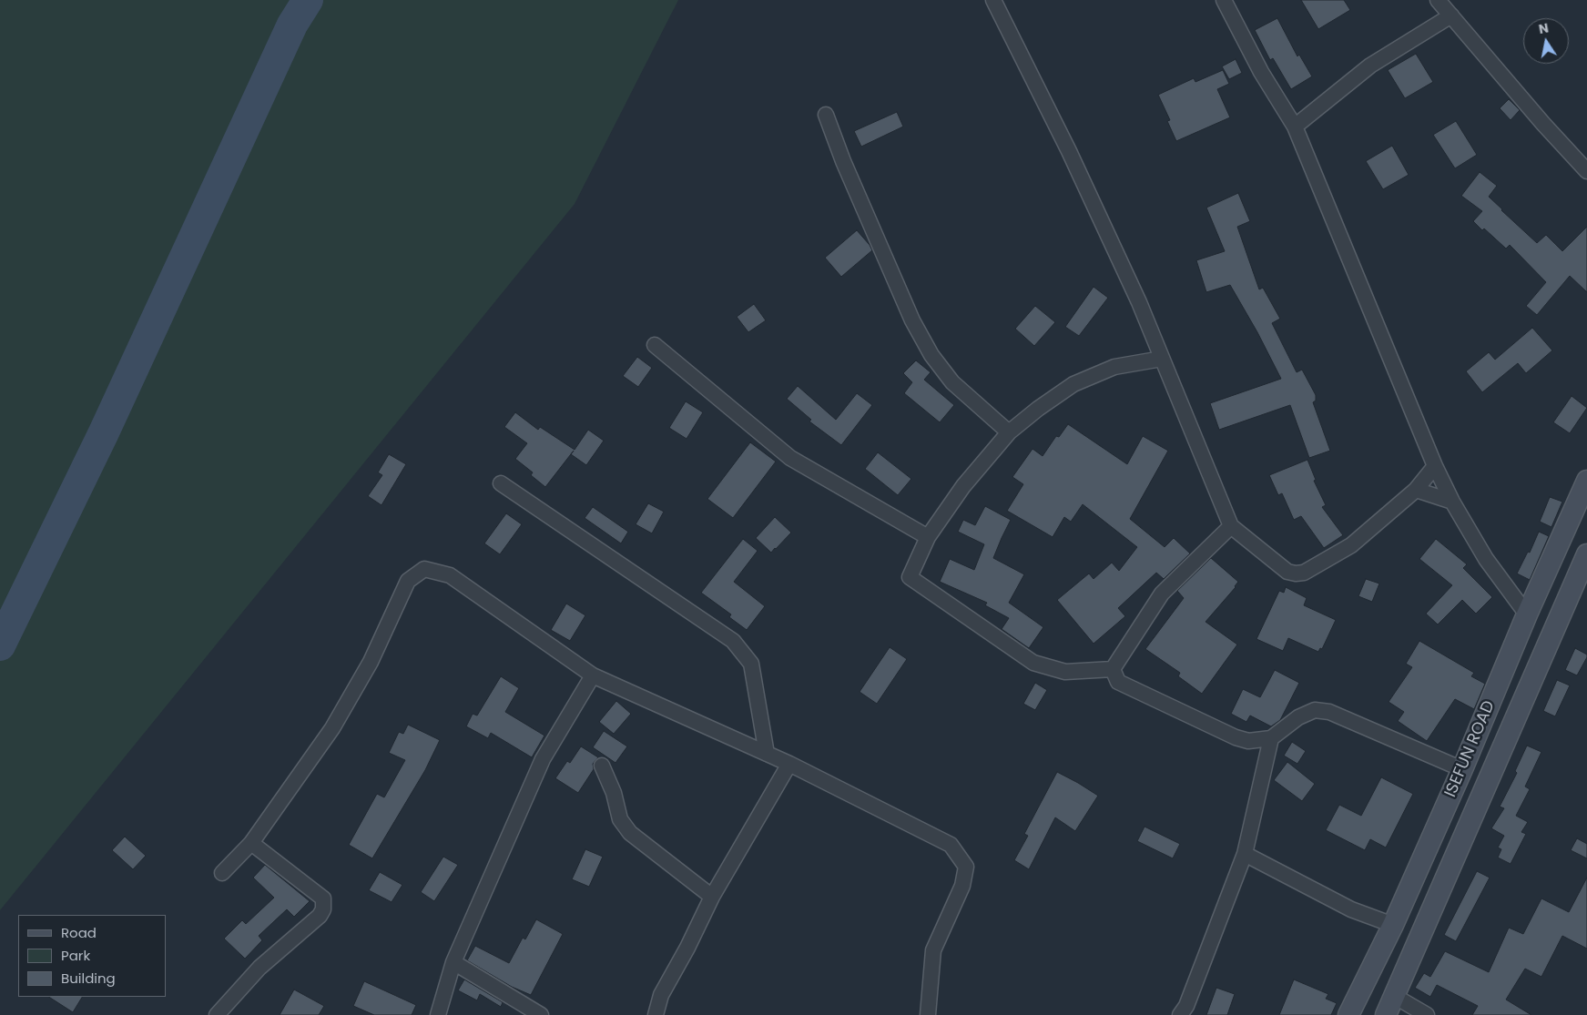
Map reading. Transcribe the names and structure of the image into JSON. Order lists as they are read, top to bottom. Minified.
{"streets":{"street":["ISEFUN ROAD"]},"legend":["Road","Park","Building"],"north":"top"}
